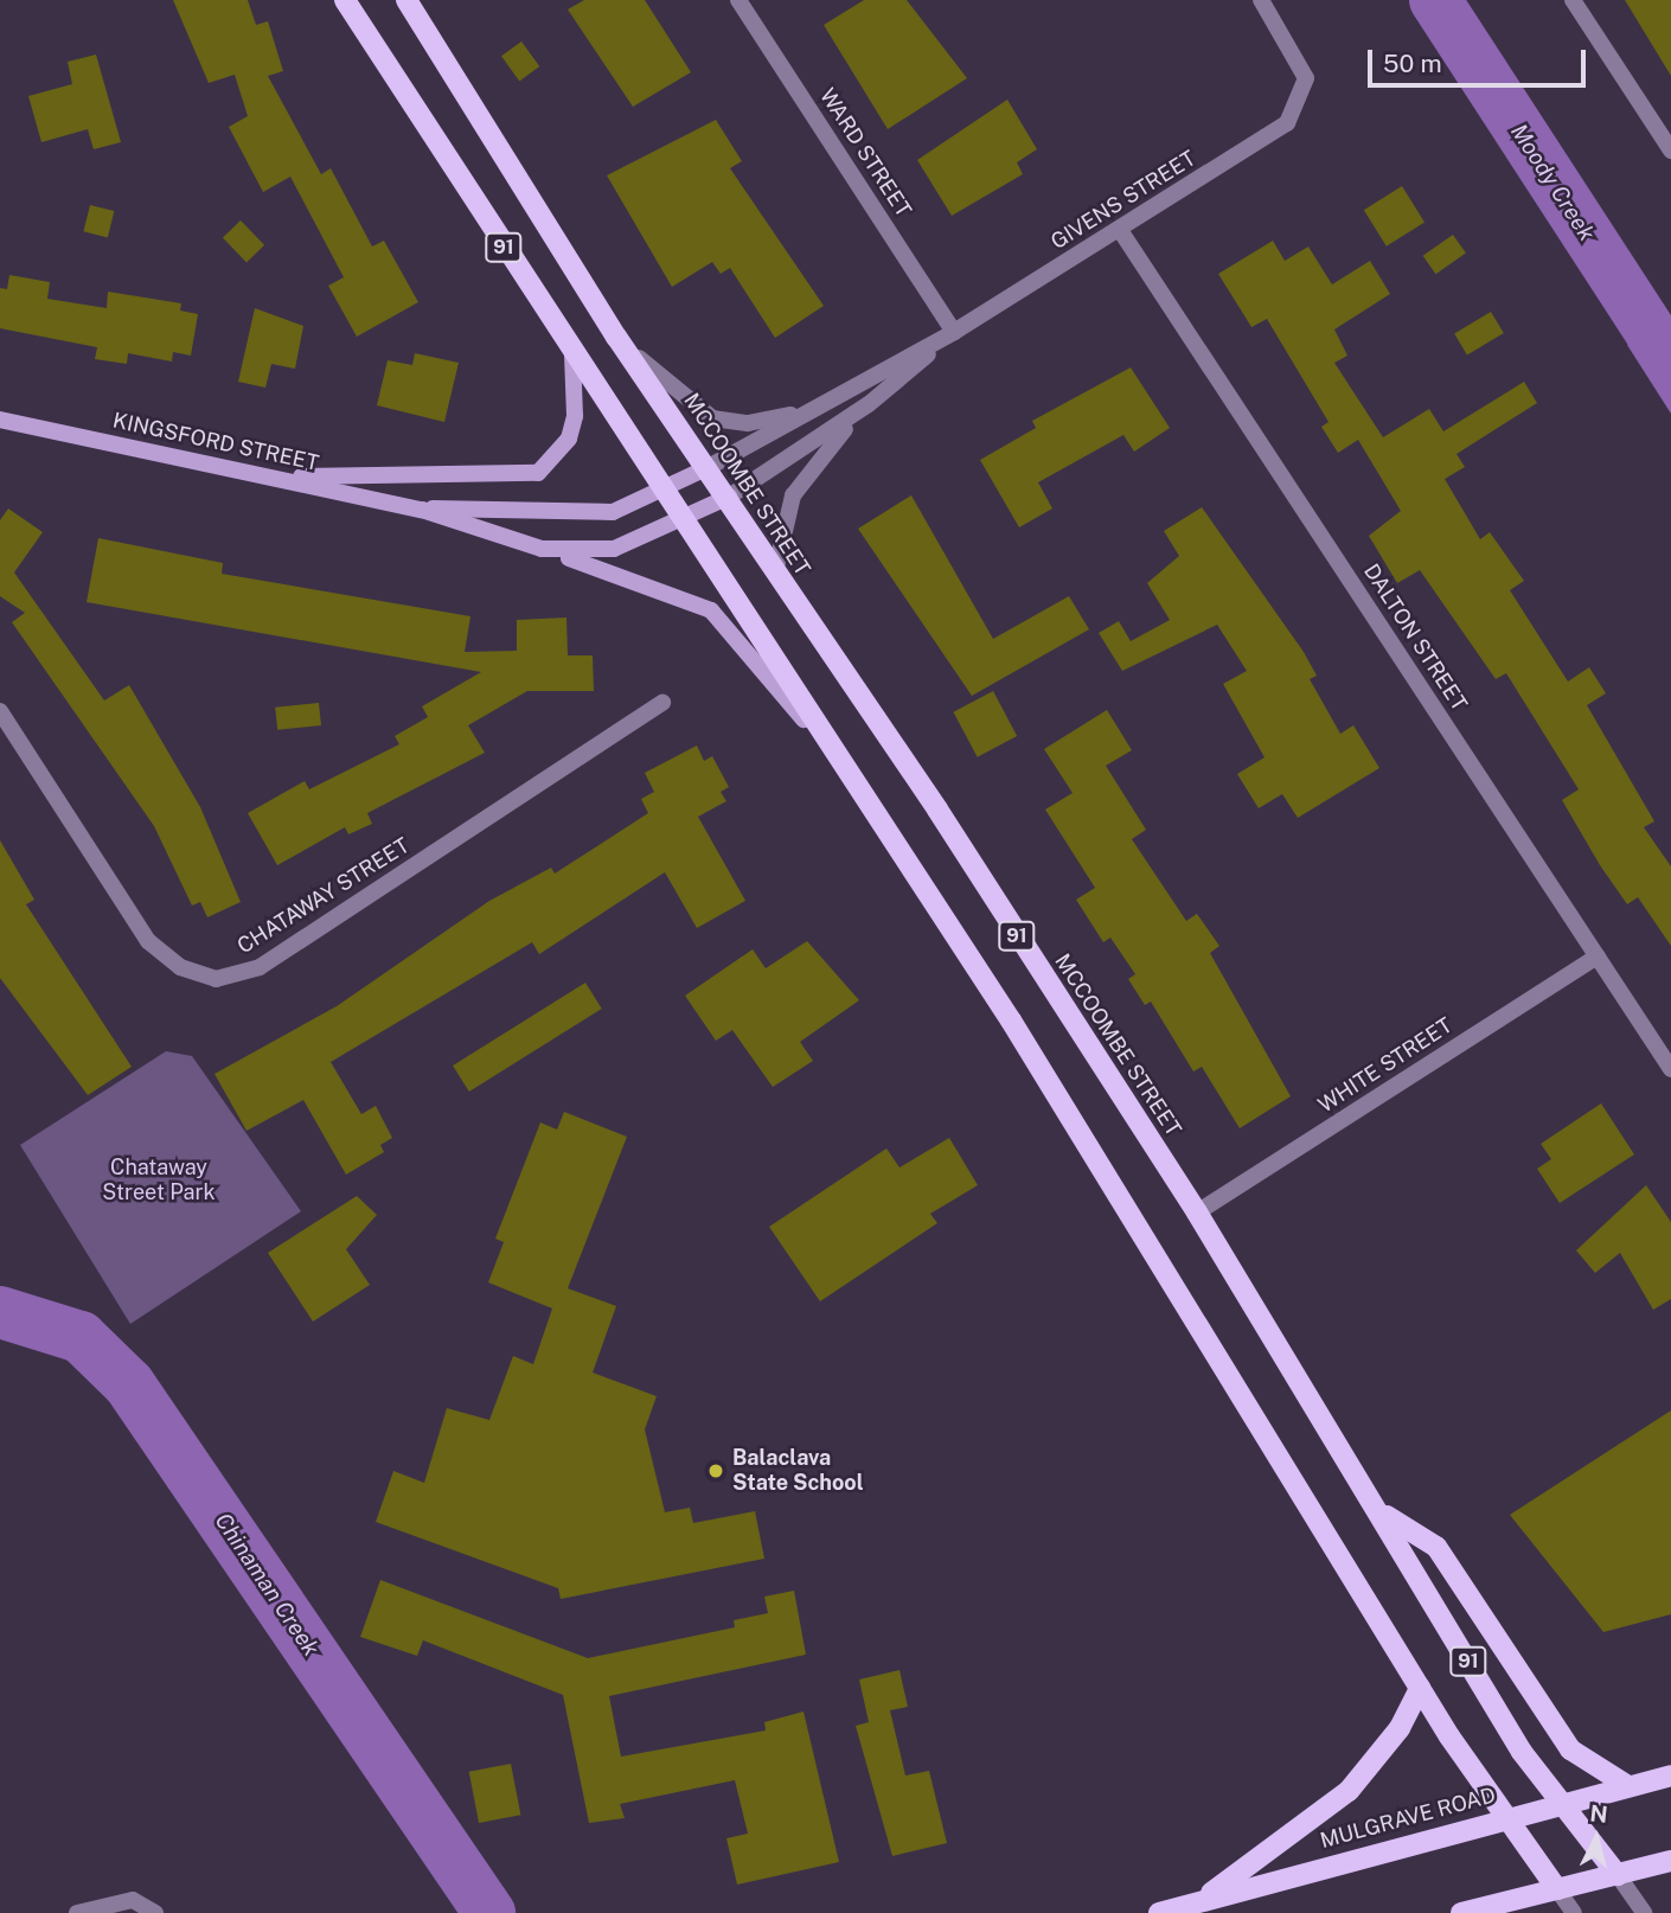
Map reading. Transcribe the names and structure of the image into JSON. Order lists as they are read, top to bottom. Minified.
{"streets":{"main road":["91","MCCOOMBE STREET","MULGRAVE ROAD"],"street":["WARD STREET","GIVENS STREET","KINGSFORD STREET","DALTON STREET","CHATAWAY STREET","WHITE STREET"]},"crossings":[["WARD STREET","GIVENS STREET"],["GIVENS STREET","KINGSFORD STREET"],["GIVENS STREET","MCCOOMBE STREET"],["GIVENS STREET","DALTON STREET"],["91","KINGSFORD STREET"],["91","MULGRAVE ROAD"],["KINGSFORD STREET","MCCOOMBE STREET"],["MCCOOMBE STREET","WHITE STREET"],["MCCOOMBE STREET","MULGRAVE ROAD"],["DALTON STREET","WHITE STREET"]],"water":["Moody Creek","Chinaman Creek"],"parks":["Chataway Street Park"],"places":["Balaclava State School"],"scale_bar":"50 m","north":"top"}
